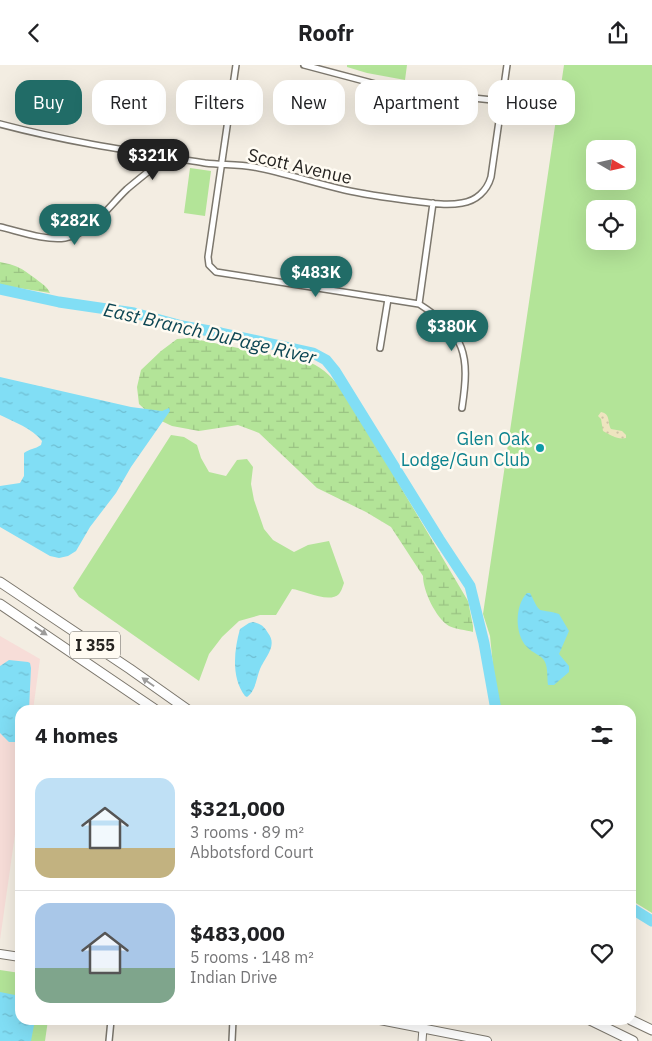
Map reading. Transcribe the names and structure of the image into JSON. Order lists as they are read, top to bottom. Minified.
{"streets":{"highway":["I 355"],"street":["Scott Avenue"]},"water":["East Branch DuPage River"],"places":["Glen Oak Lodge/Gun Club"],"north":"right","page":{"header":"Roofr","chip":["Buy","Rent","Filters","New","Apartment","House"],"price":["$321K","$282K","$483K","$380K"],"heading":"4 homes","list":[{"name":"$321,000","note":"3 rooms · 89 m² · Abbotsford Court"},{"name":"$483,000","note":"5 rooms · 148 m² · Indian Drive"}]}}
